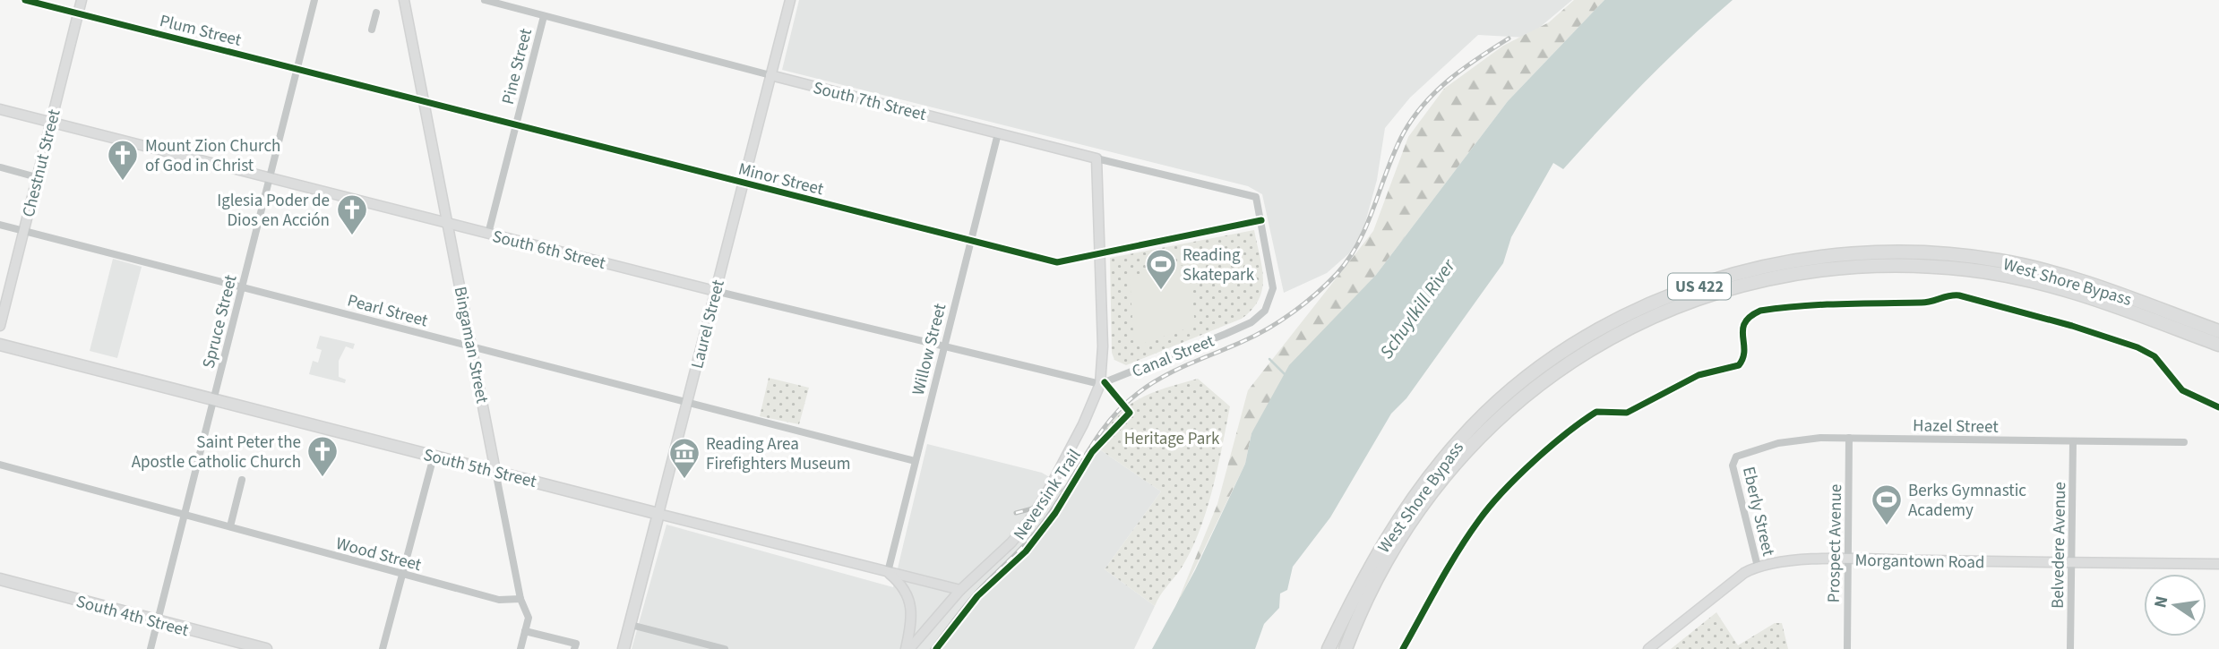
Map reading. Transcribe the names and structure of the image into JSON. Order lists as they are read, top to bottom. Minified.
{"streets":{"highway":["West Shore Bypass","US 422"],"main road":["Laurel Street","South 5th Street","South 4th Street"],"street":["Plum Street","Pine Street","South 7th Street","Chestnut Street","Minor Street","South 6th Street","Pearl Street","Spruce Street","Bingaman Street","Willow Street","Canal Street","Hazel Street","Eberly Street","Prospect Avenue","Belvedere Avenue","Wood Street","Morgantown Road"],"cycle path":["Neversink Trail"]},"crossings":[["Plum Street","Chestnut Street"],["Plum Street","Minor Street"],["Plum Street","Spruce Street"],["Pine Street","South 7th Street"],["Pine Street","Minor Street"],["Pine Street","South 6th Street"],["South 7th Street","Laurel Street"],["South 7th Street","Willow Street"],["South 7th Street","Canal Street"],["Chestnut Street","South 6th Street"],["Chestnut Street","Pearl Street"],["Minor Street","Spruce Street"],["Minor Street","Laurel Street"],["Minor Street","Bingaman Street"],["Minor Street","Willow Street"],["Minor Street","Canal Street"],["South 6th Street","Spruce Street"],["South 6th Street","Laurel Street"],["South 6th Street","Bingaman Street"],["South 6th Street","Willow Street"],["South 6th Street","Canal Street"],["Pearl Street","Spruce Street"],["Pearl Street","Laurel Street"],["Pearl Street","Bingaman Street"],["Pearl Street","Willow Street"],["Spruce Street","South 5th Street"],["Spruce Street","Wood Street"],["Spruce Street","South 4th Street"],["Laurel Street","South 5th Street"],["Bingaman Street","South 5th Street"],["Bingaman Street","Wood Street"],["Willow Street","South 5th Street"],["Hazel Street","Eberly Street"],["Hazel Street","Prospect Avenue"],["Hazel Street","Belvedere Avenue"],["Eberly Street","Morgantown Road"],["Prospect Avenue","Morgantown Road"],["Belvedere Avenue","Morgantown Road"]],"water":["Schuylkill River"],"parks":["Heritage Park"],"places":{"church":["Mount Zion Church of God in Christ","Iglesia Poder de Dios en Acción","Saint Peter the Apostle Catholic Church"],"sports":["Reading Skatepark","Berks Gymnastic Academy"],"museum":["Reading Area Firefighters Museum"]},"north":"left"}
